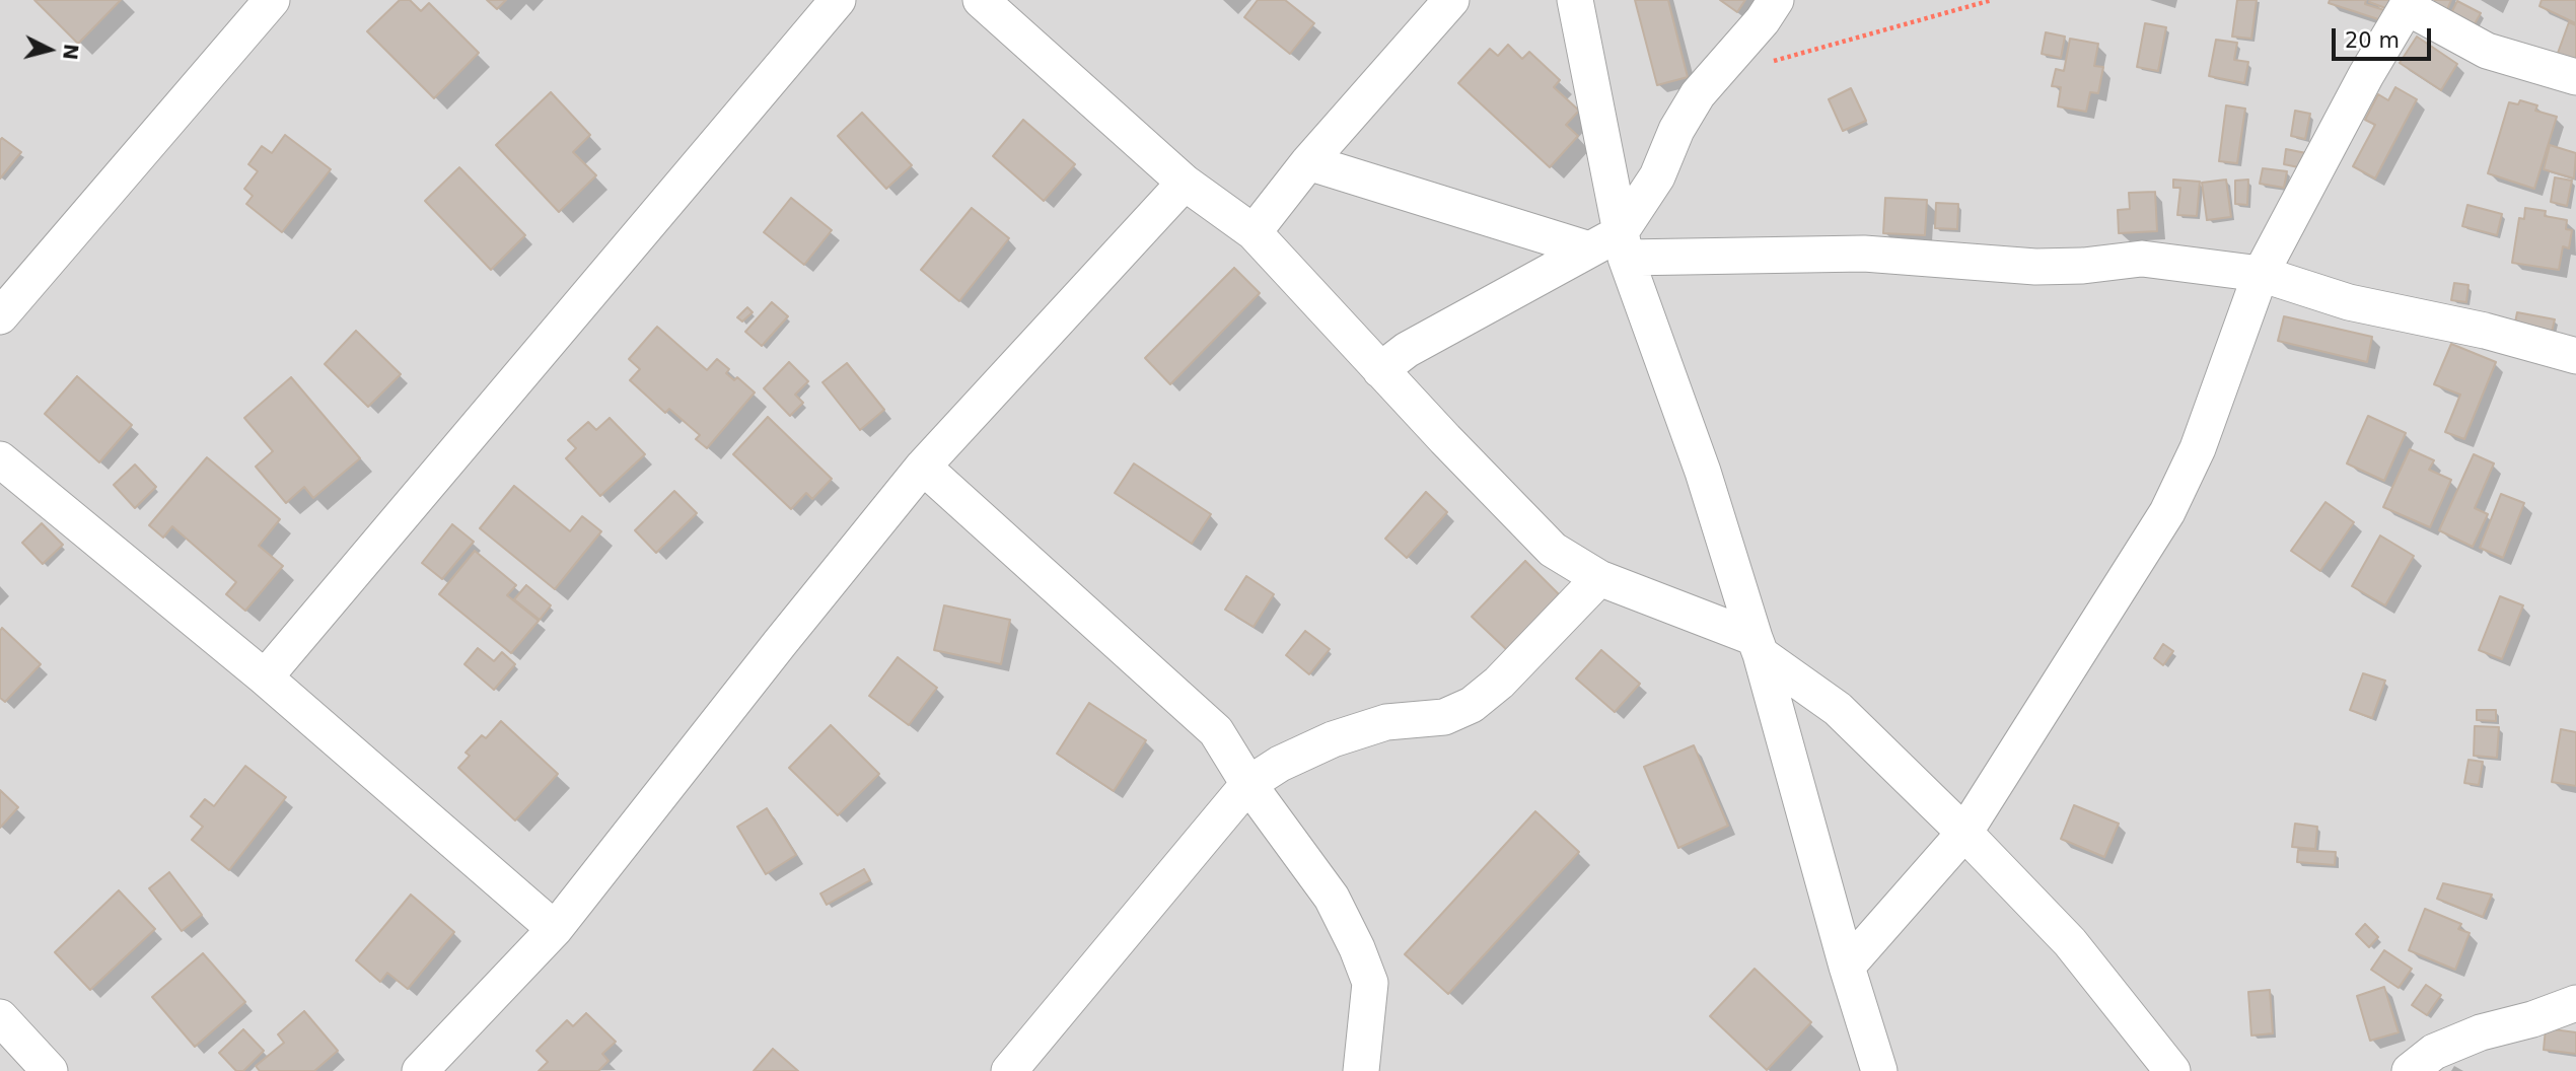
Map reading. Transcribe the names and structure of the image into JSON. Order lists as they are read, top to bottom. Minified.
{"scale_bar":"20 m","north":"right"}
